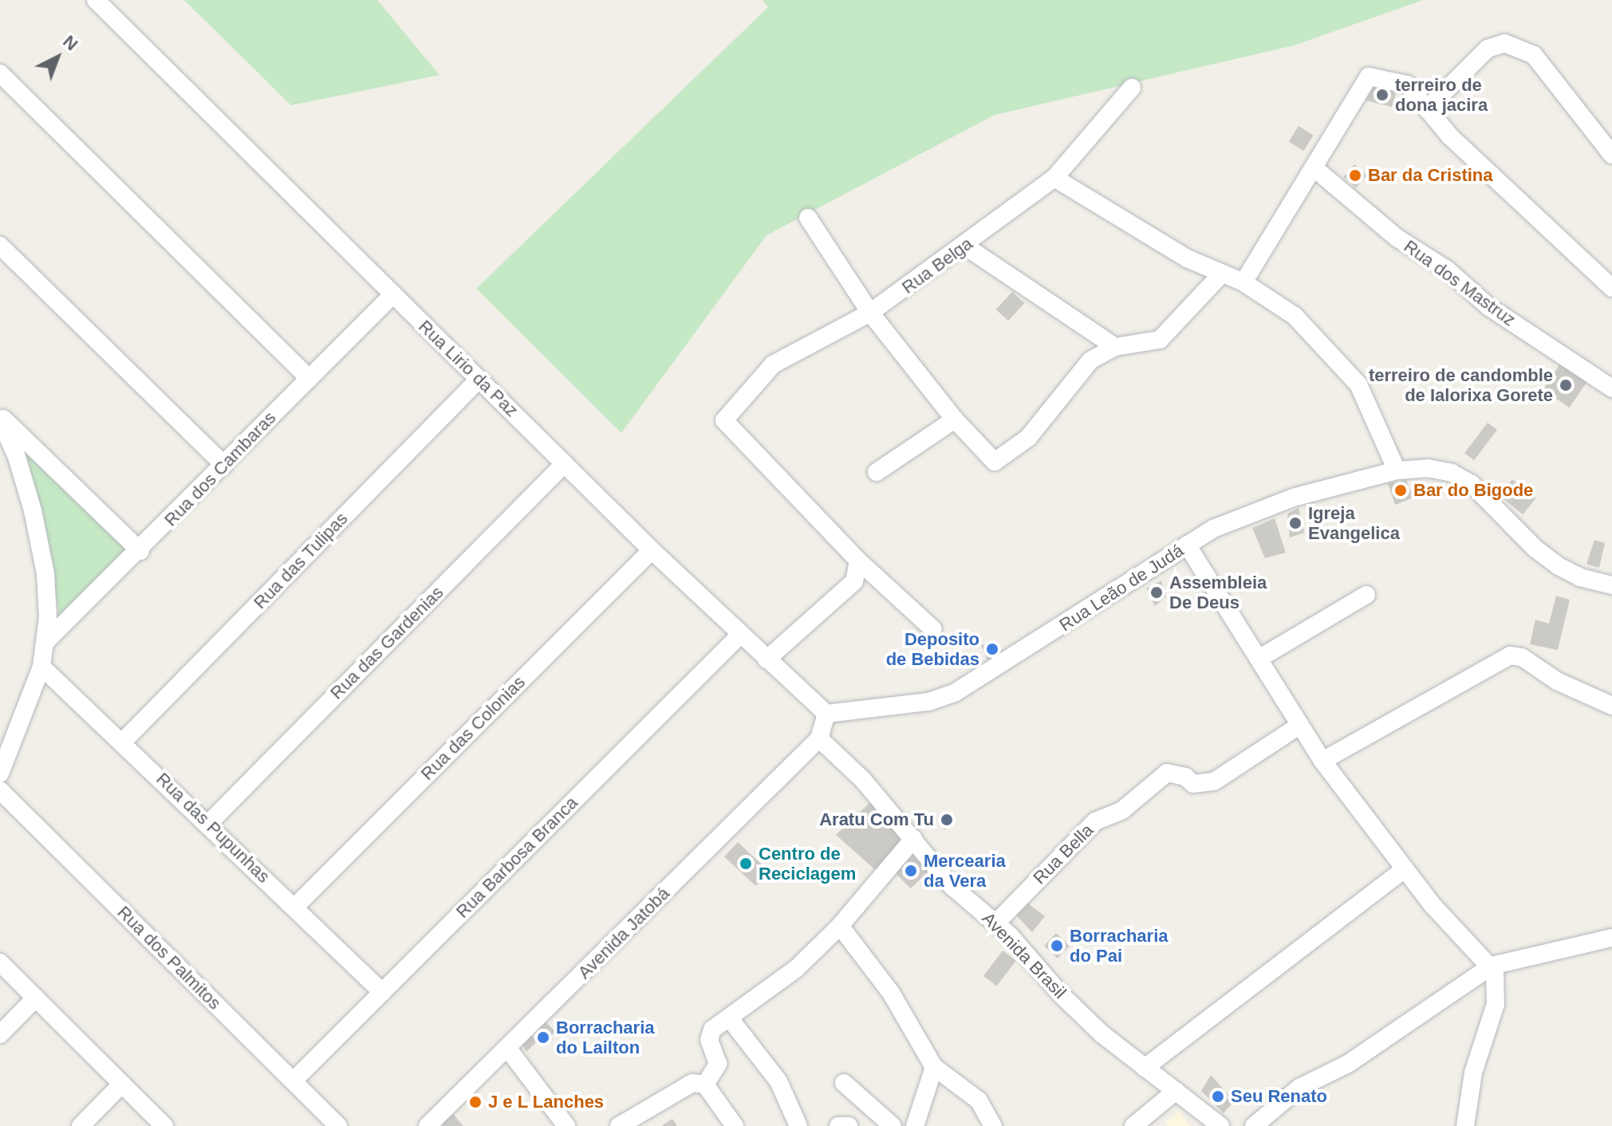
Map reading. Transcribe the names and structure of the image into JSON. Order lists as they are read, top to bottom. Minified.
{"streets":{"street":["Rua Belga","Rua dos Mastruz","Rua Lirio da Paz","Rua dos Cambaras","Rua das Tulipas","Rua Leão de Judá","Rua das Gardenias","Rua das Colonias","Rua das Pupunhas","Rua Bella","Rua Barbosa Branca","Avenida Jatobá","Avenida Brasil","Rua dos Palmitos"]},"crossings":[["Rua Lirio da Paz","Rua dos Cambaras"],["Rua Lirio da Paz","Rua das Tulipas"],["Rua Lirio da Paz","Rua Leão de Judá"],["Rua Lirio da Paz","Rua das Gardenias"],["Rua Lirio da Paz","Rua das Colonias"],["Rua Lirio da Paz","Rua Barbosa Branca"],["Rua das Tulipas","Rua das Pupunhas"],["Rua das Gardenias","Rua das Pupunhas"],["Rua das Colonias","Rua das Pupunhas"],["Rua das Pupunhas","Rua Barbosa Branca"],["Rua Bella","Avenida Brasil"],["Rua Barbosa Branca","Rua dos Palmitos"],["Avenida Jatobá","Avenida Brasil"]],"places":["terreiro de dona jacira","Bar da Cristina","terreiro de candomble de Ialorixa Gorete","Bar do Bigode","Igreja Evangelica","Assembleia De Deus","Deposito de Bebidas","Aratu Com Tu","Centro de Reciclagem","Mercearia da Vera","Borracharia do Pai","Borracharia do Lailton","Seu Renato","J e L Lanches"],"north":"top right"}
